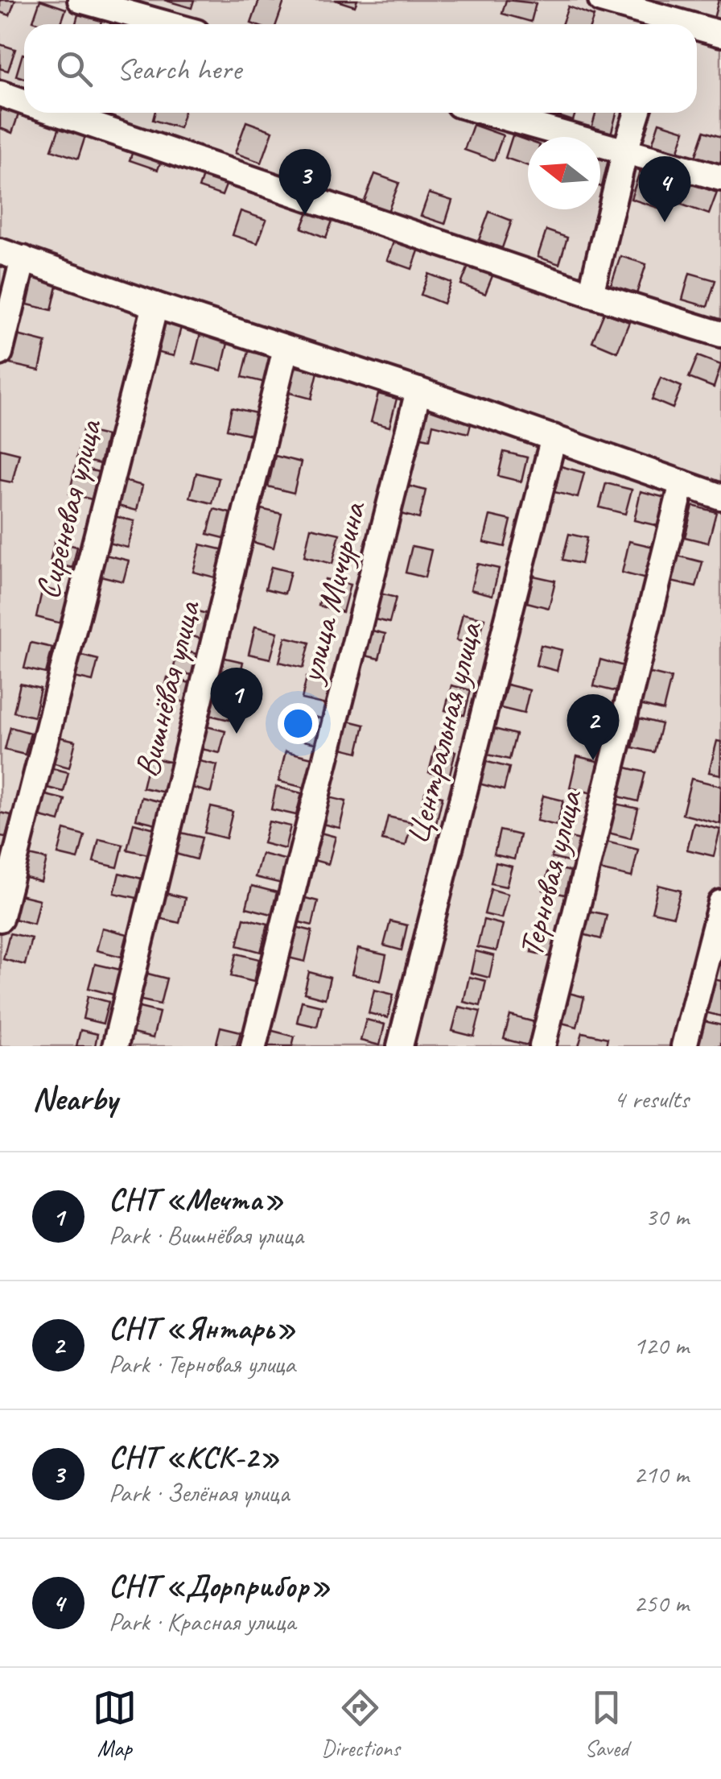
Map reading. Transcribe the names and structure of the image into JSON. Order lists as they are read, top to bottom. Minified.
{"streets":{"street":["Сиреневая улица","улица Мичурина","Вишнёвая улица","Центральная улица","Терновая улица"]},"north":"left","page":{"search":"Search here","pins":["3","4","1","2"],"heading":["Nearby","4 results"],"list":[{"mark":"1","name":"СНТ «Мечта»","note":"Park · Вишнёвая улица","value":"30 m"},{"mark":"2","name":"СНТ «Янтарь»","note":"Park · Терновая улица","value":"120 m"},{"mark":"3","name":"СНТ «КСК-2»","note":"Park · Зелёная улица","value":"210 m"},{"mark":"4","name":"СНТ «Дорприбор»","note":"Park · Красная улица","value":"250 m"}],"nav":["Map","Directions","Saved"]}}
